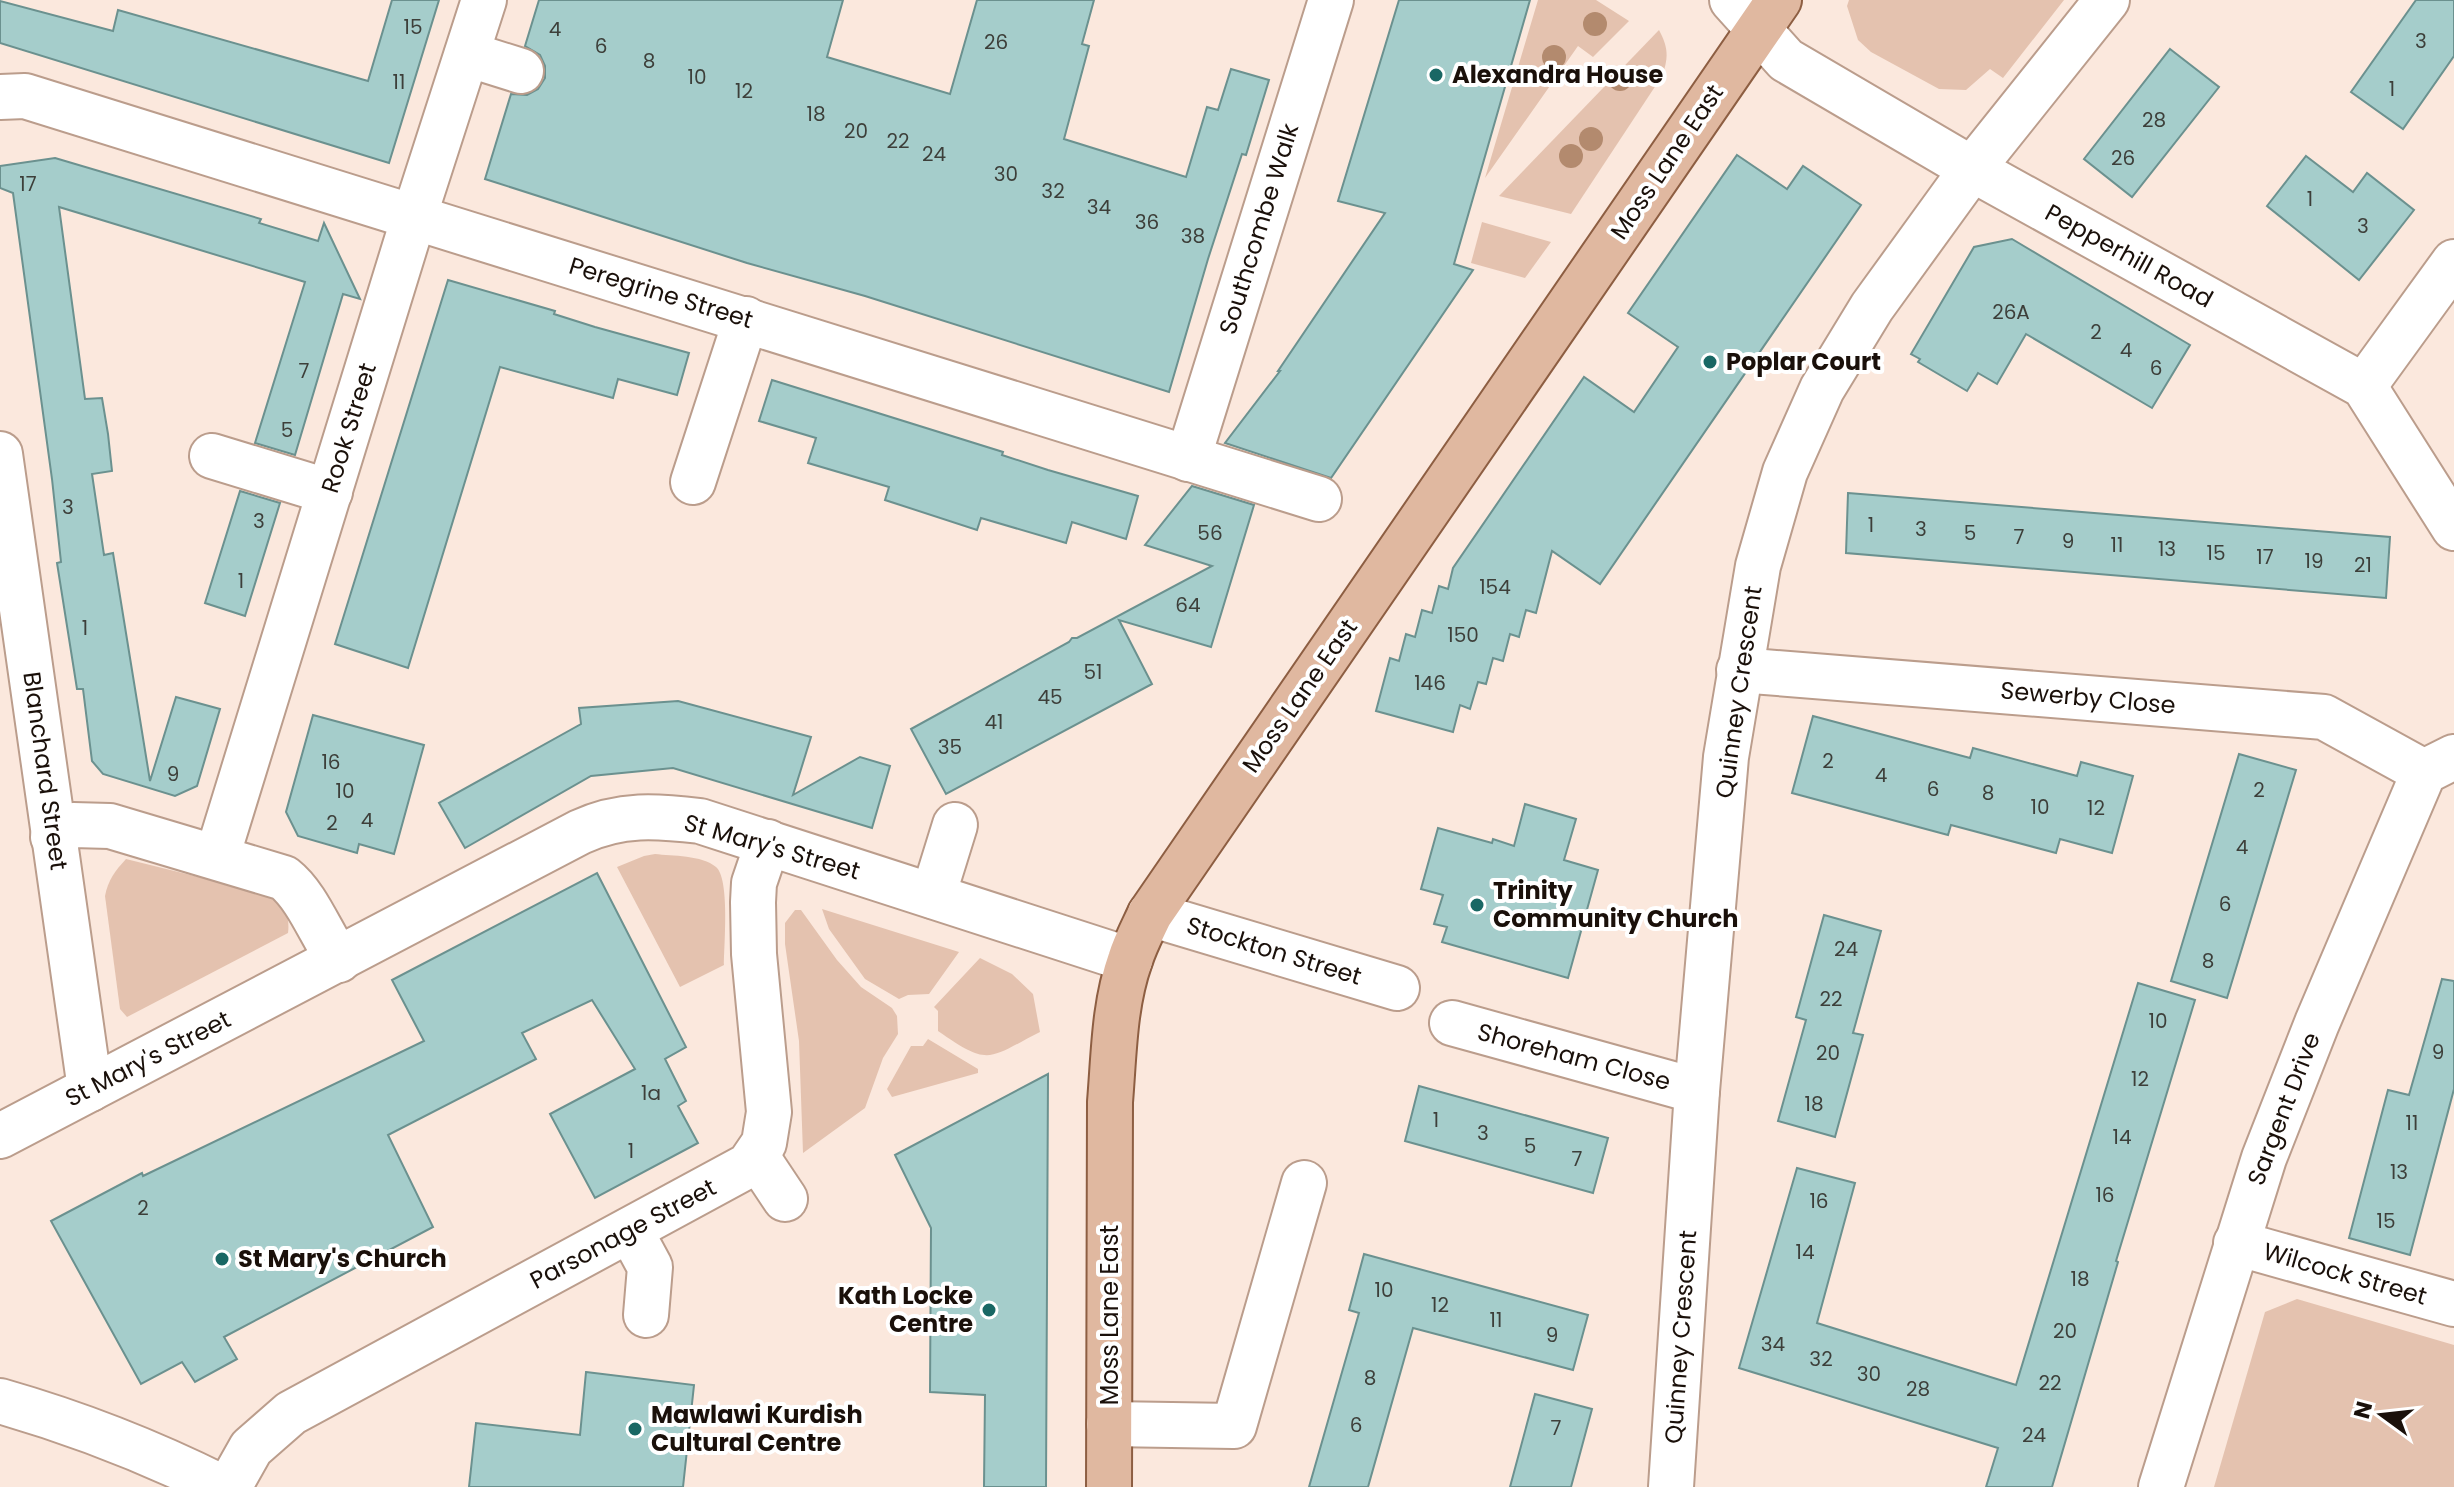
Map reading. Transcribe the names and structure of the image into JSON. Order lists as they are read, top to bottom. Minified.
{"streets":{"main road":["Moss Lane East"],"street":["Southcombe Walk","Pepperhill Road","Peregrine Street","Rook Street","Quinney Crescent","Sewerby Close","Blanchard Street","St Mary's Street","Stockton Street","Shoreham Close","Sargent Drive","Parsonage Street","Wilcock Street"]},"crossings":[["Moss Lane East","Pepperhill Road"],["Moss Lane East","St Mary's Street"],["Moss Lane East","Stockton Street"],["Southcombe Walk","Peregrine Street"],["Pepperhill Road","Quinney Crescent"],["Peregrine Street","Rook Street"],["Quinney Crescent","Sewerby Close"],["Quinney Crescent","Shoreham Close"],["Sewerby Close","Sargent Drive"],["Blanchard Street","St Mary's Street"],["Sargent Drive","Wilcock Street"]],"places":["Alexandra House","Poplar Court","Trinity Community Church","St Mary's Church","Kath Locke Centre","Mawlawi Kurdish Cultural Centre"],"house_numbers":["15","4","3","26","6","8","10","11","1","12","18","28","20","22","24","26","30","17","32","1","34","36","3","38","26A","2","4","6","7","5","3","3","1","3","56","5","7","9","11","13","15","17","19","21","1","154","64","1","150","51","146","45","41","35","2","16","9","4","6","2","10","8","10","12","4","2","4","6","24","8","22","10","9","20","12","1a","18","1","11","3","14","5","1","7","13","16","16","2","15","14","18","10","12","11","20","9","34","32","30","8","22","28","6","7","24"],"north":"left"}
